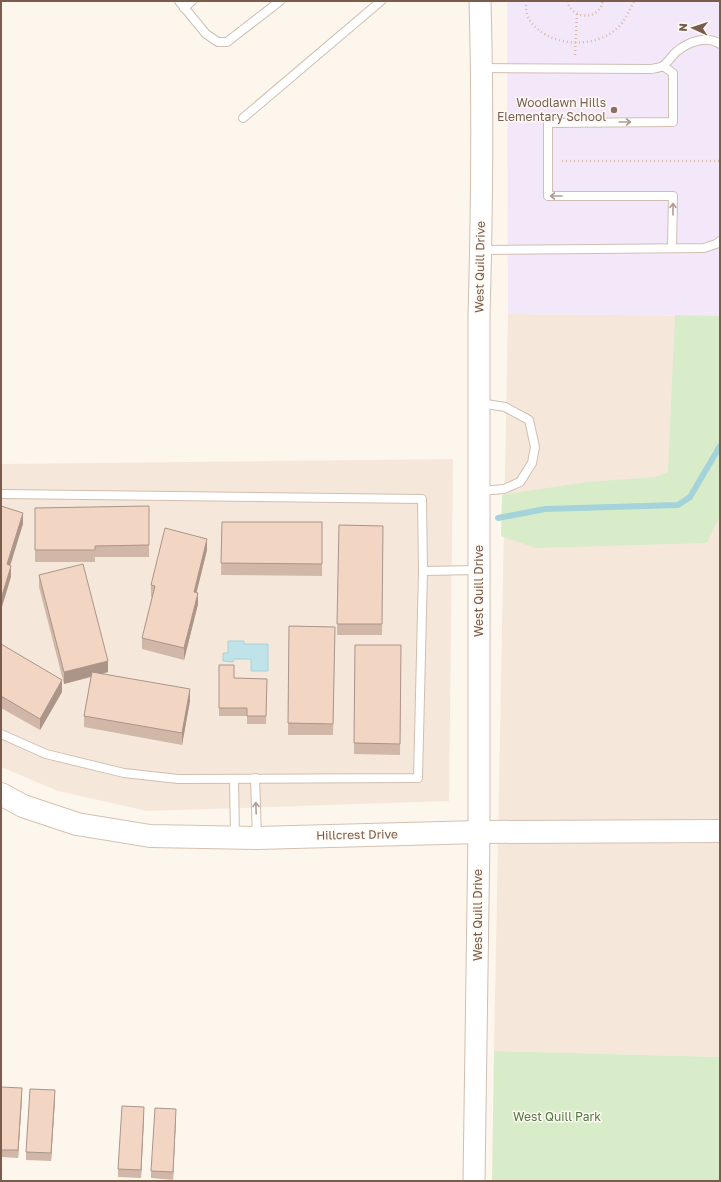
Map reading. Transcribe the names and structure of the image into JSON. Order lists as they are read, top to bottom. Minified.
{"streets":{"main road":["Hillcrest Drive"],"street":["West Quill Drive"]},"crossings":[["West Quill Drive","Hillcrest Drive"]],"parks":["West Quill Park"],"places":["Woodlawn Hills Elementary School"],"north":"left"}
